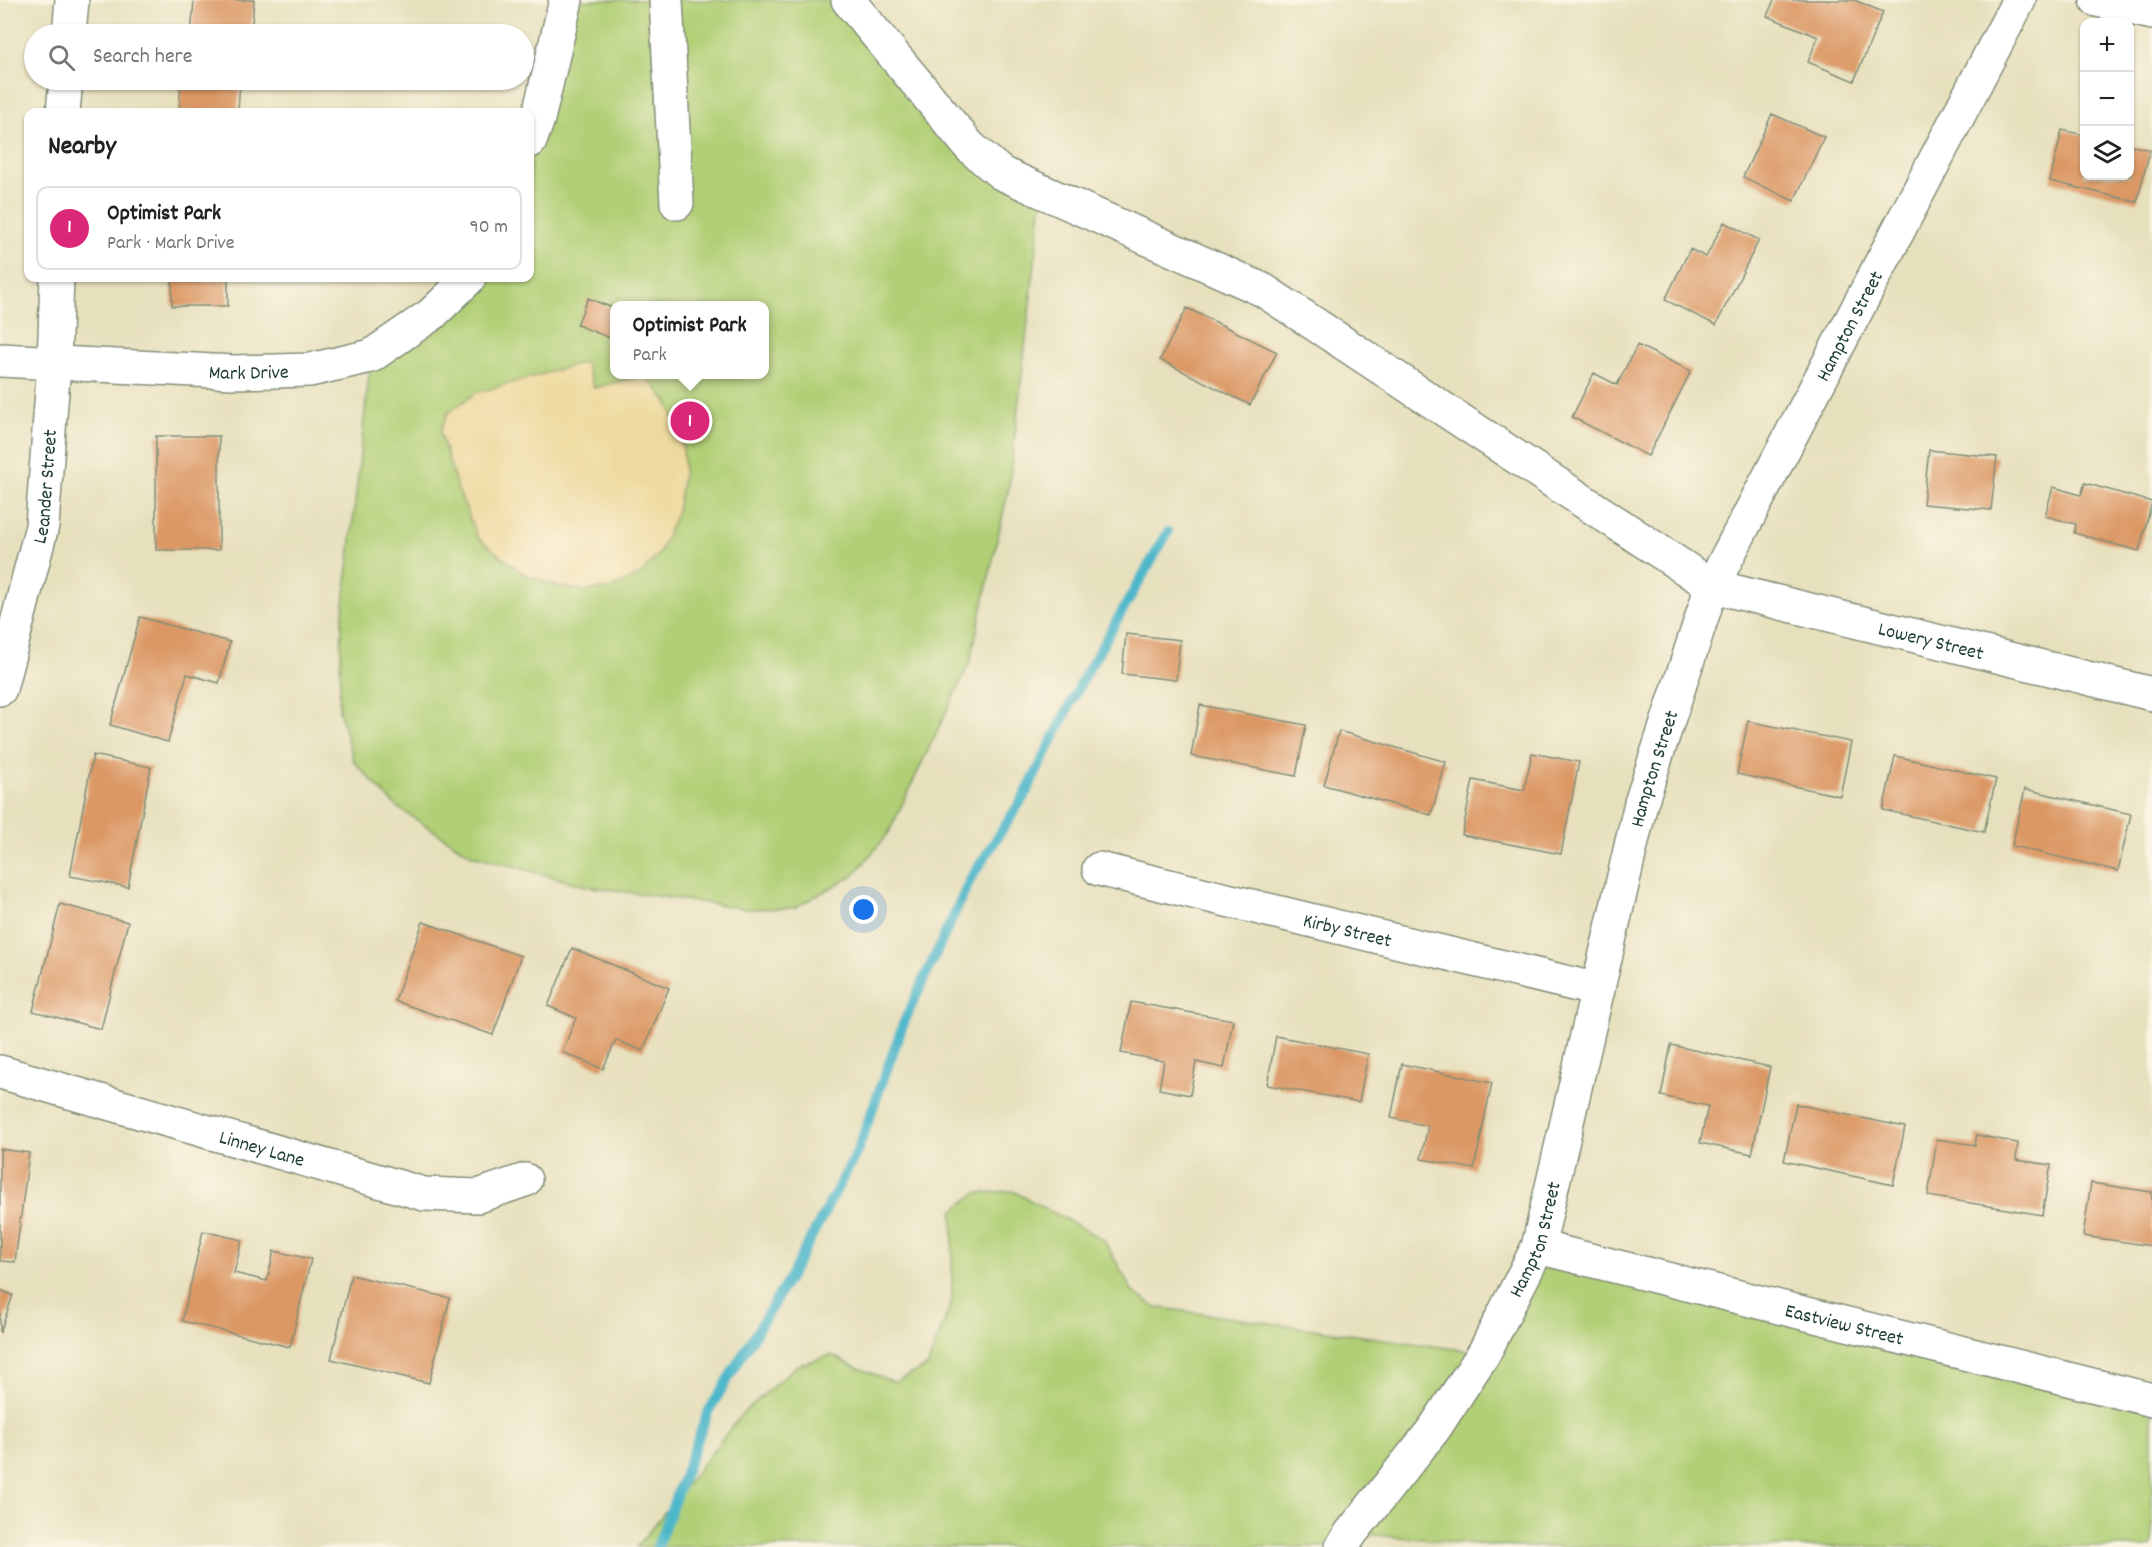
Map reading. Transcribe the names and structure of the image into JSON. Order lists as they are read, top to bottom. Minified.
{"streets":{"street":["Hampton Street","Mark Drive","Leander Street","Lowery Street","Kirby Street","Linney Lane","Eastview Street"]},"crossings":[["Hampton Street","Lowery Street"],["Hampton Street","Kirby Street"],["Hampton Street","Eastview Street"],["Mark Drive","Leander Street"]],"page":{"map_buttons":["+","−"],"search":"Search here","heading":"Nearby","list":[{"mark":"1","name":"Optimist Park","note":"Park · Mark Drive","value":"90 m"}],"popup":["Optimist Park","Park"],"pins":"1"}}
